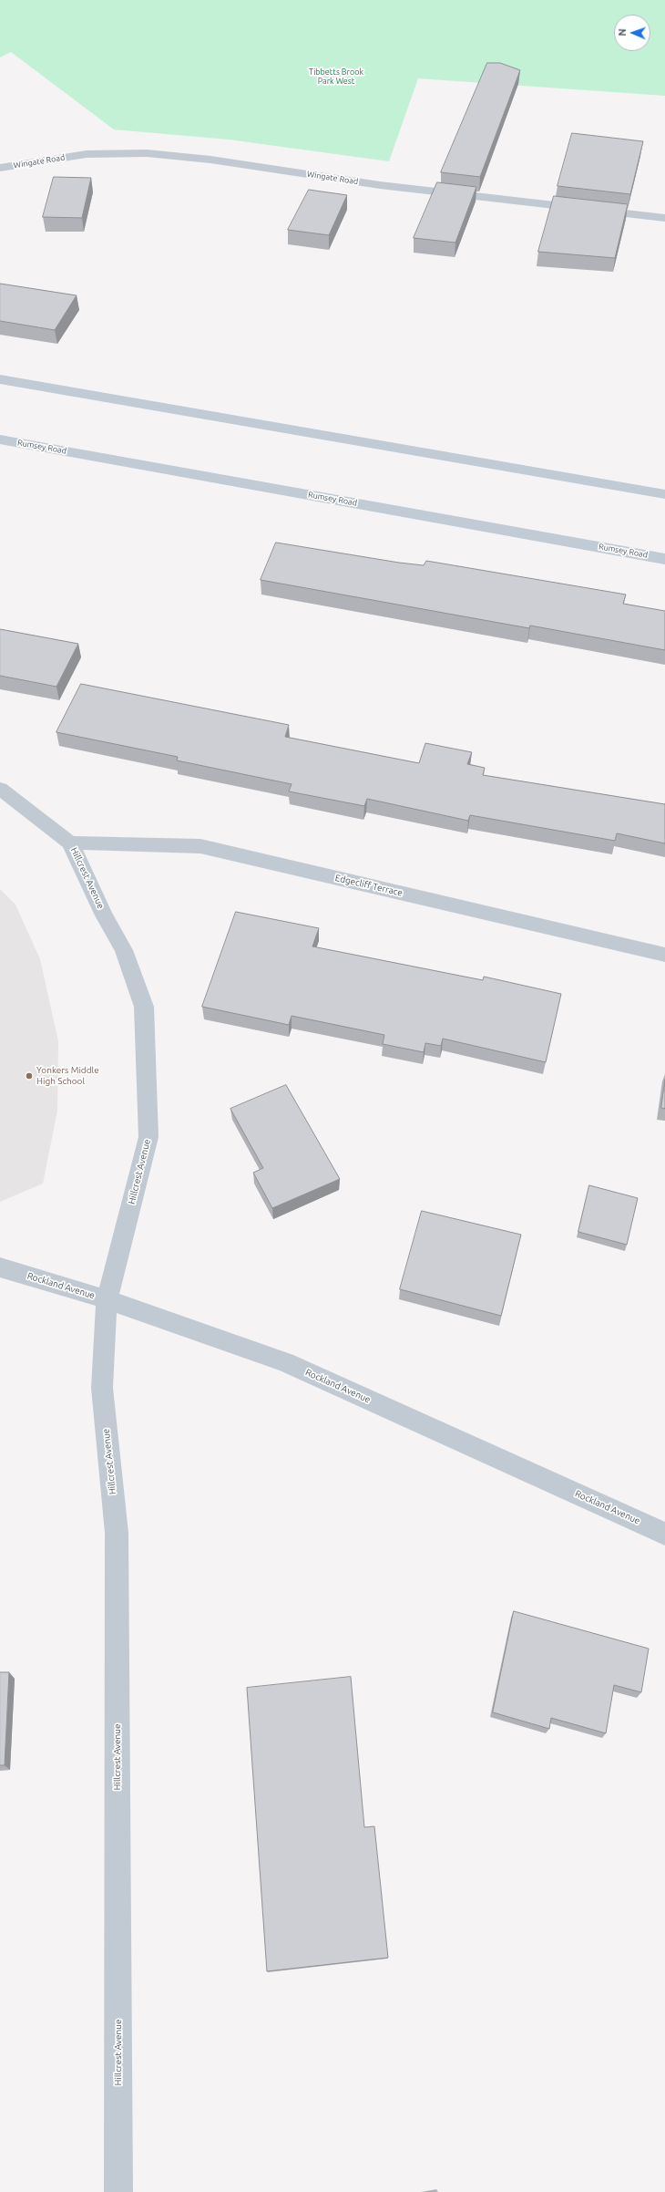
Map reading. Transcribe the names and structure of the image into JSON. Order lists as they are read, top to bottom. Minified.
{"streets":{"street":["Wingate Road","Rumsey Road","Hillcrest Avenue","Edgecliff Terrace","Rockland Avenue"]},"crossings":[["Hillcrest Avenue","Edgecliff Terrace"],["Hillcrest Avenue","Rockland Avenue"]],"parks":["Tibbetts Brook Park West"],"places":["Yonkers Middle High School"],"north":"left"}
